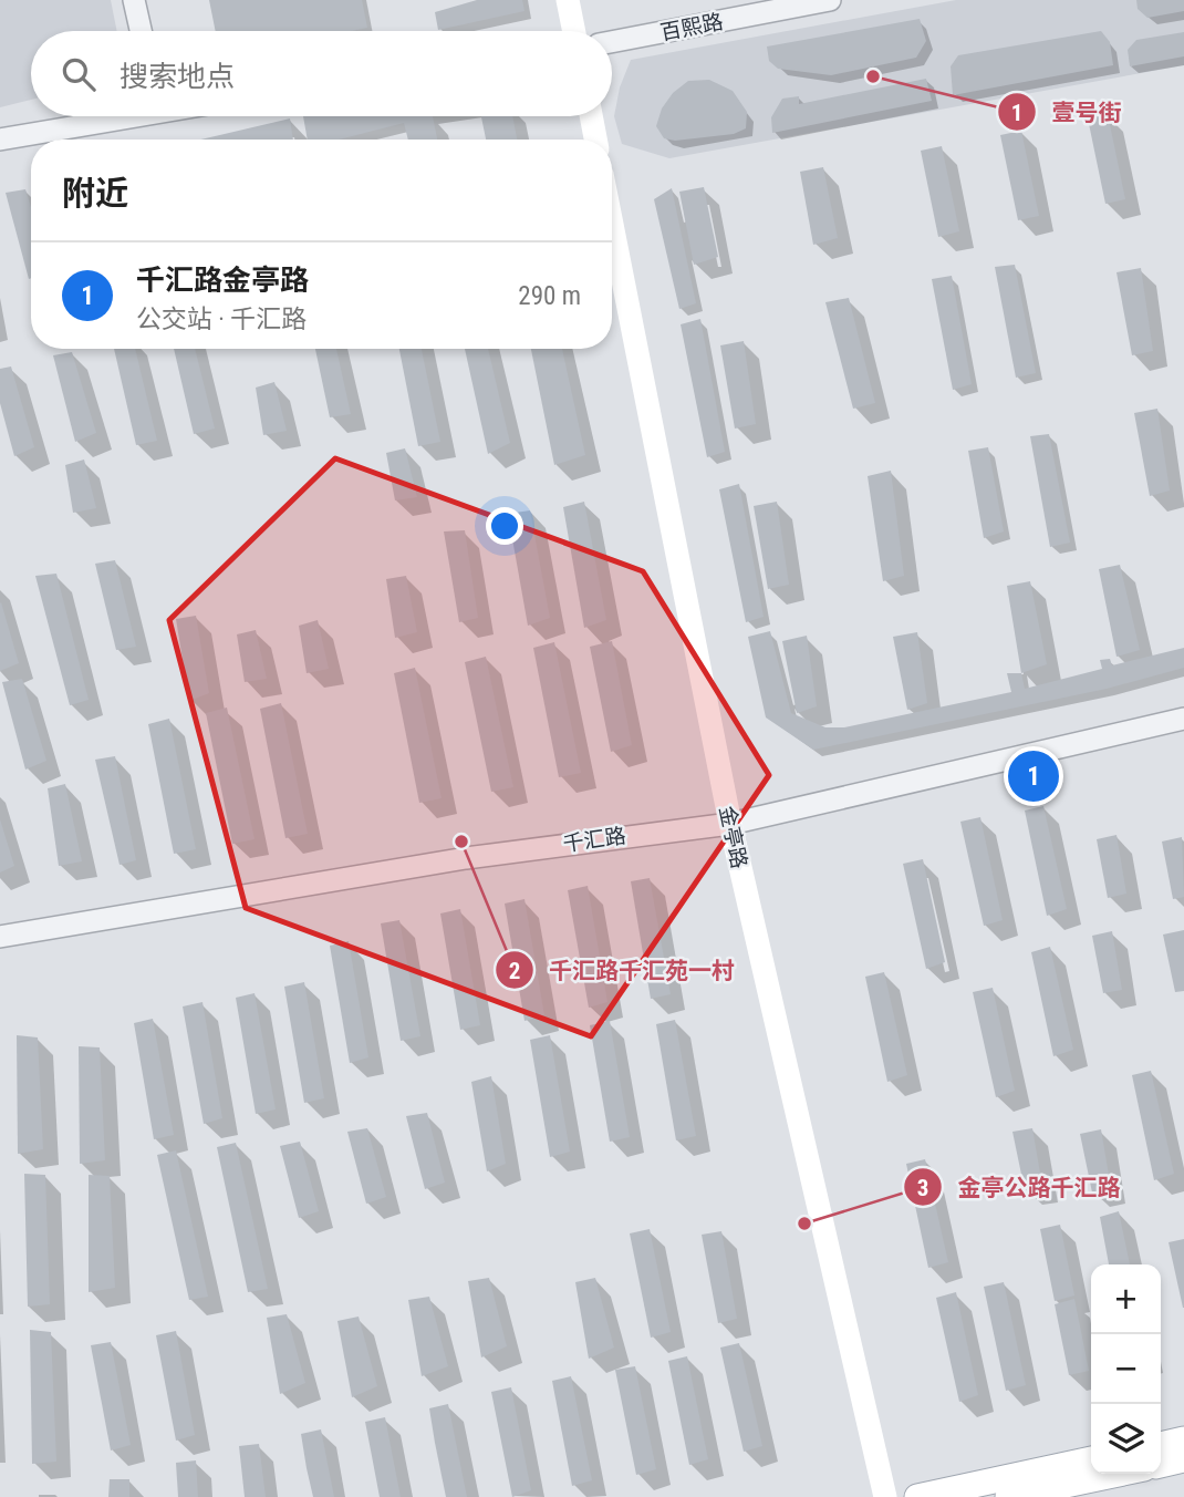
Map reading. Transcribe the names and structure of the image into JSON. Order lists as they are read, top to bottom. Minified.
{"streets":{"main road":["金亭路"],"street":["百熙路","千汇路"]},"crossings":[["金亭路","千汇路"]],"places":["壹号街","千汇路千汇苑一村","金亭公路千汇路"],"page":{"search":"搜索地点","heading":"附近","list":[{"mark":"1","name":"千汇路金亭路","note":"公交站 · 千汇路","value":"290 m"}],"pins":"1","map_buttons":["+","−"]}}
